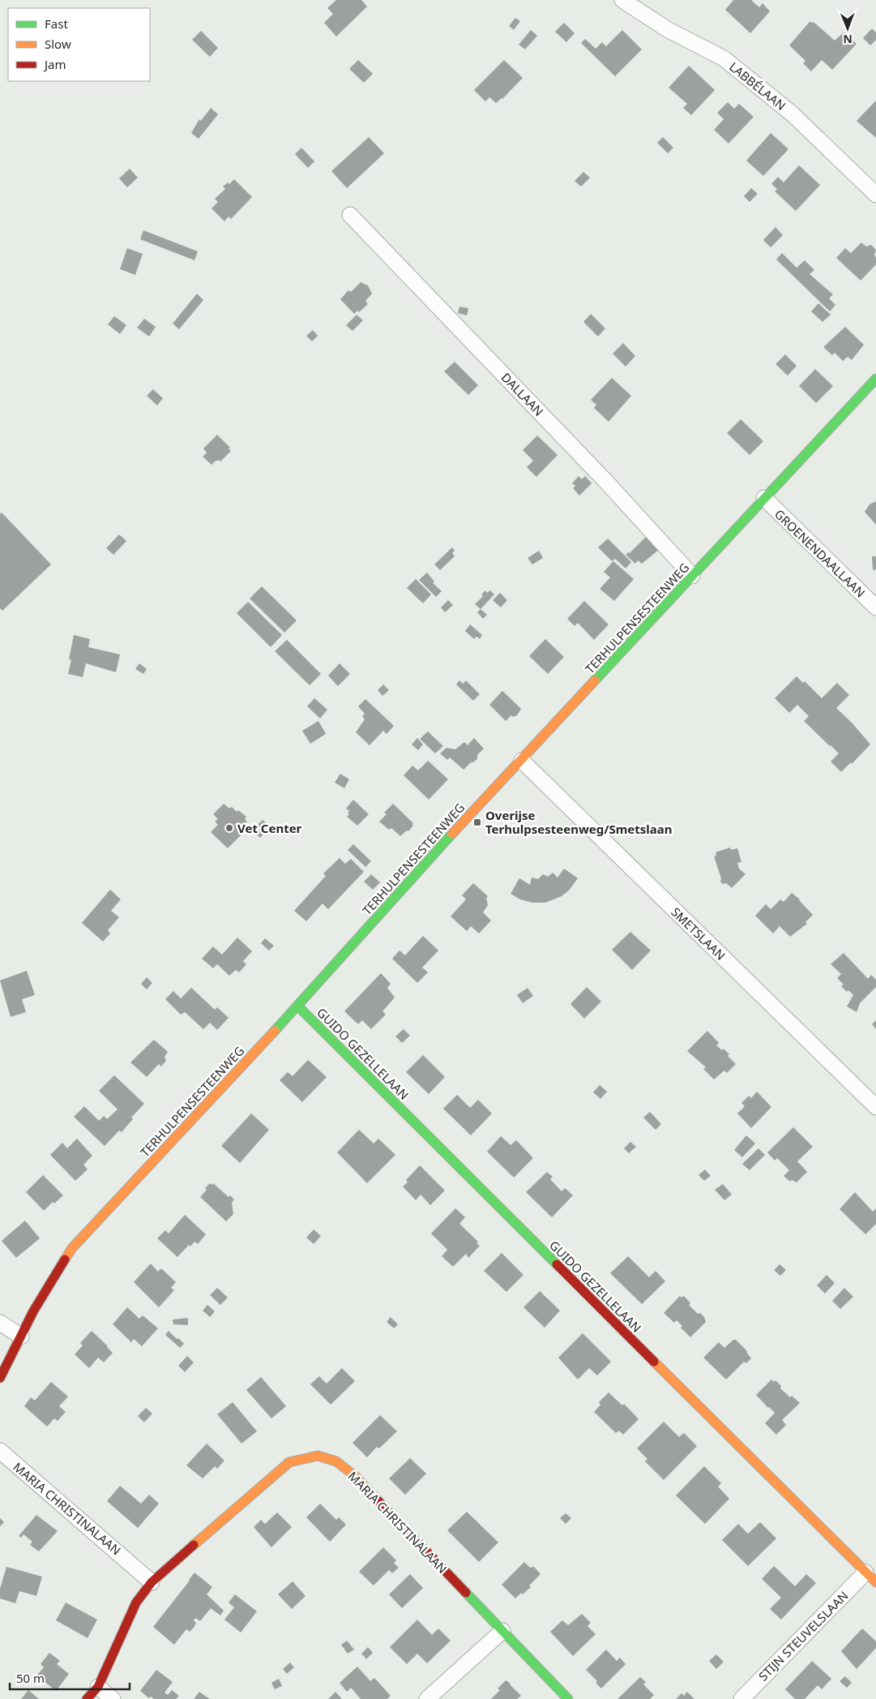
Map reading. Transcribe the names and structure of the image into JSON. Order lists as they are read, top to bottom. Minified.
{"streets":{"street":["LABBÉLAAN","DALLAAN","GROENENDAALLAAN","TERHULPENSESTEENWEG","SMETSLAAN","GUIDO GEZELLELAAN","MARIA CHRISTINALAAN","STIJN STEUVELSLAAN"]},"crossings":[["DALLAAN","TERHULPENSESTEENWEG"],["GROENENDAALLAAN","TERHULPENSESTEENWEG"],["TERHULPENSESTEENWEG","SMETSLAAN"],["TERHULPENSESTEENWEG","GUIDO GEZELLELAAN"],["GUIDO GEZELLELAAN","STIJN STEUVELSLAAN"]],"places":{"transit":["Overijse Terhulpsesteenweg/Smetslaan"],"other":["Vet Center"]},"legend":["Fast","Slow","Jam"],"scale_bar":"50 m","north":"bottom"}
